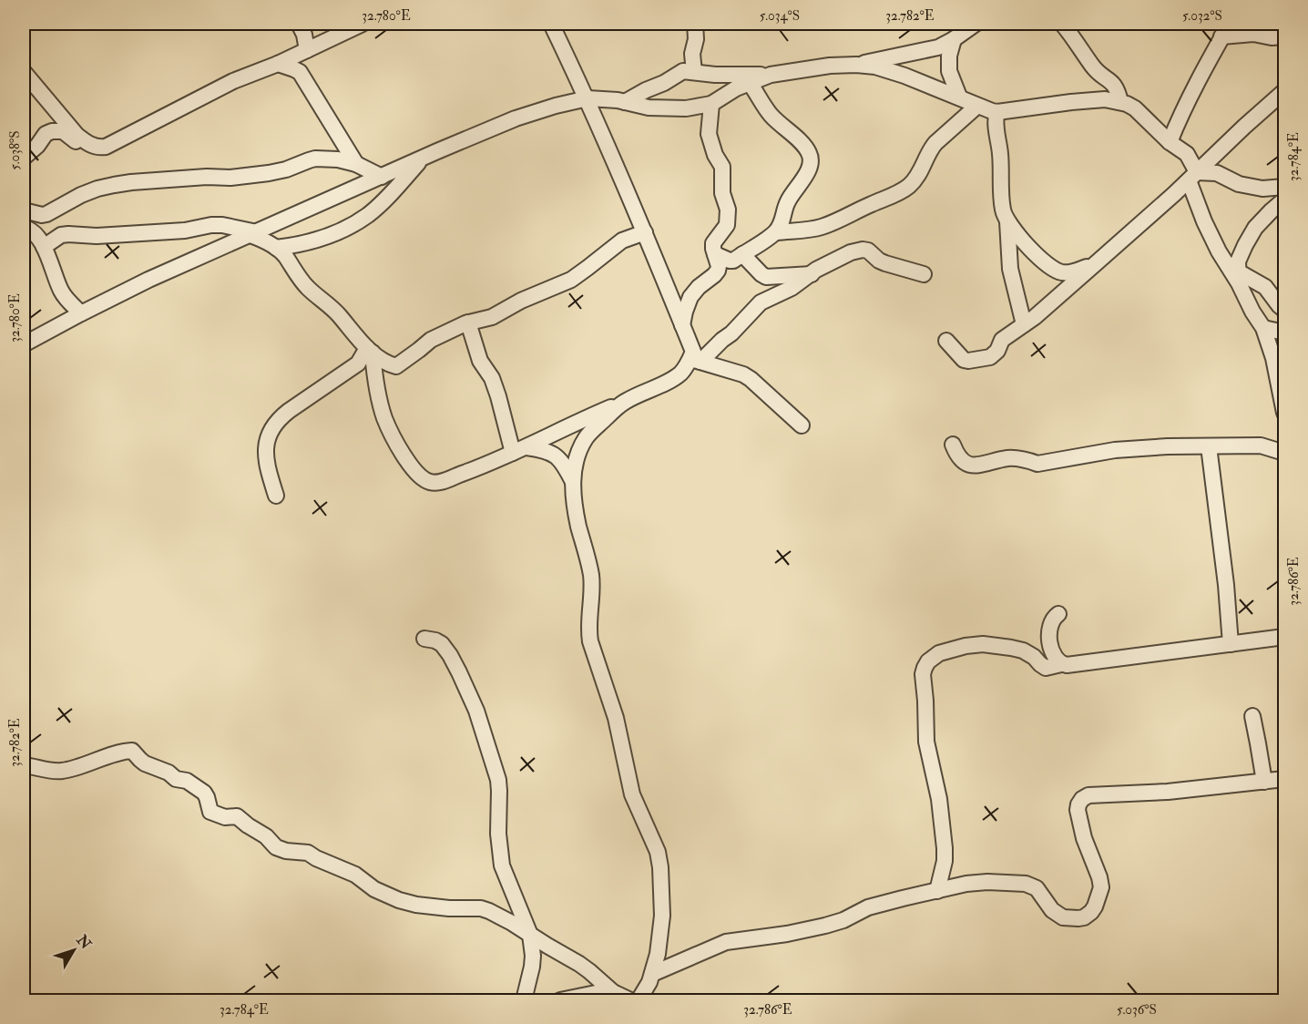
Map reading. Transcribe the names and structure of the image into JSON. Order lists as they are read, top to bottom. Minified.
{"north":"top right","coordinates":["32.780°E","5.034°S","32.782°E","5.032°S","5.038°S","32.784°E","32.786°E","5.036°S"]}
